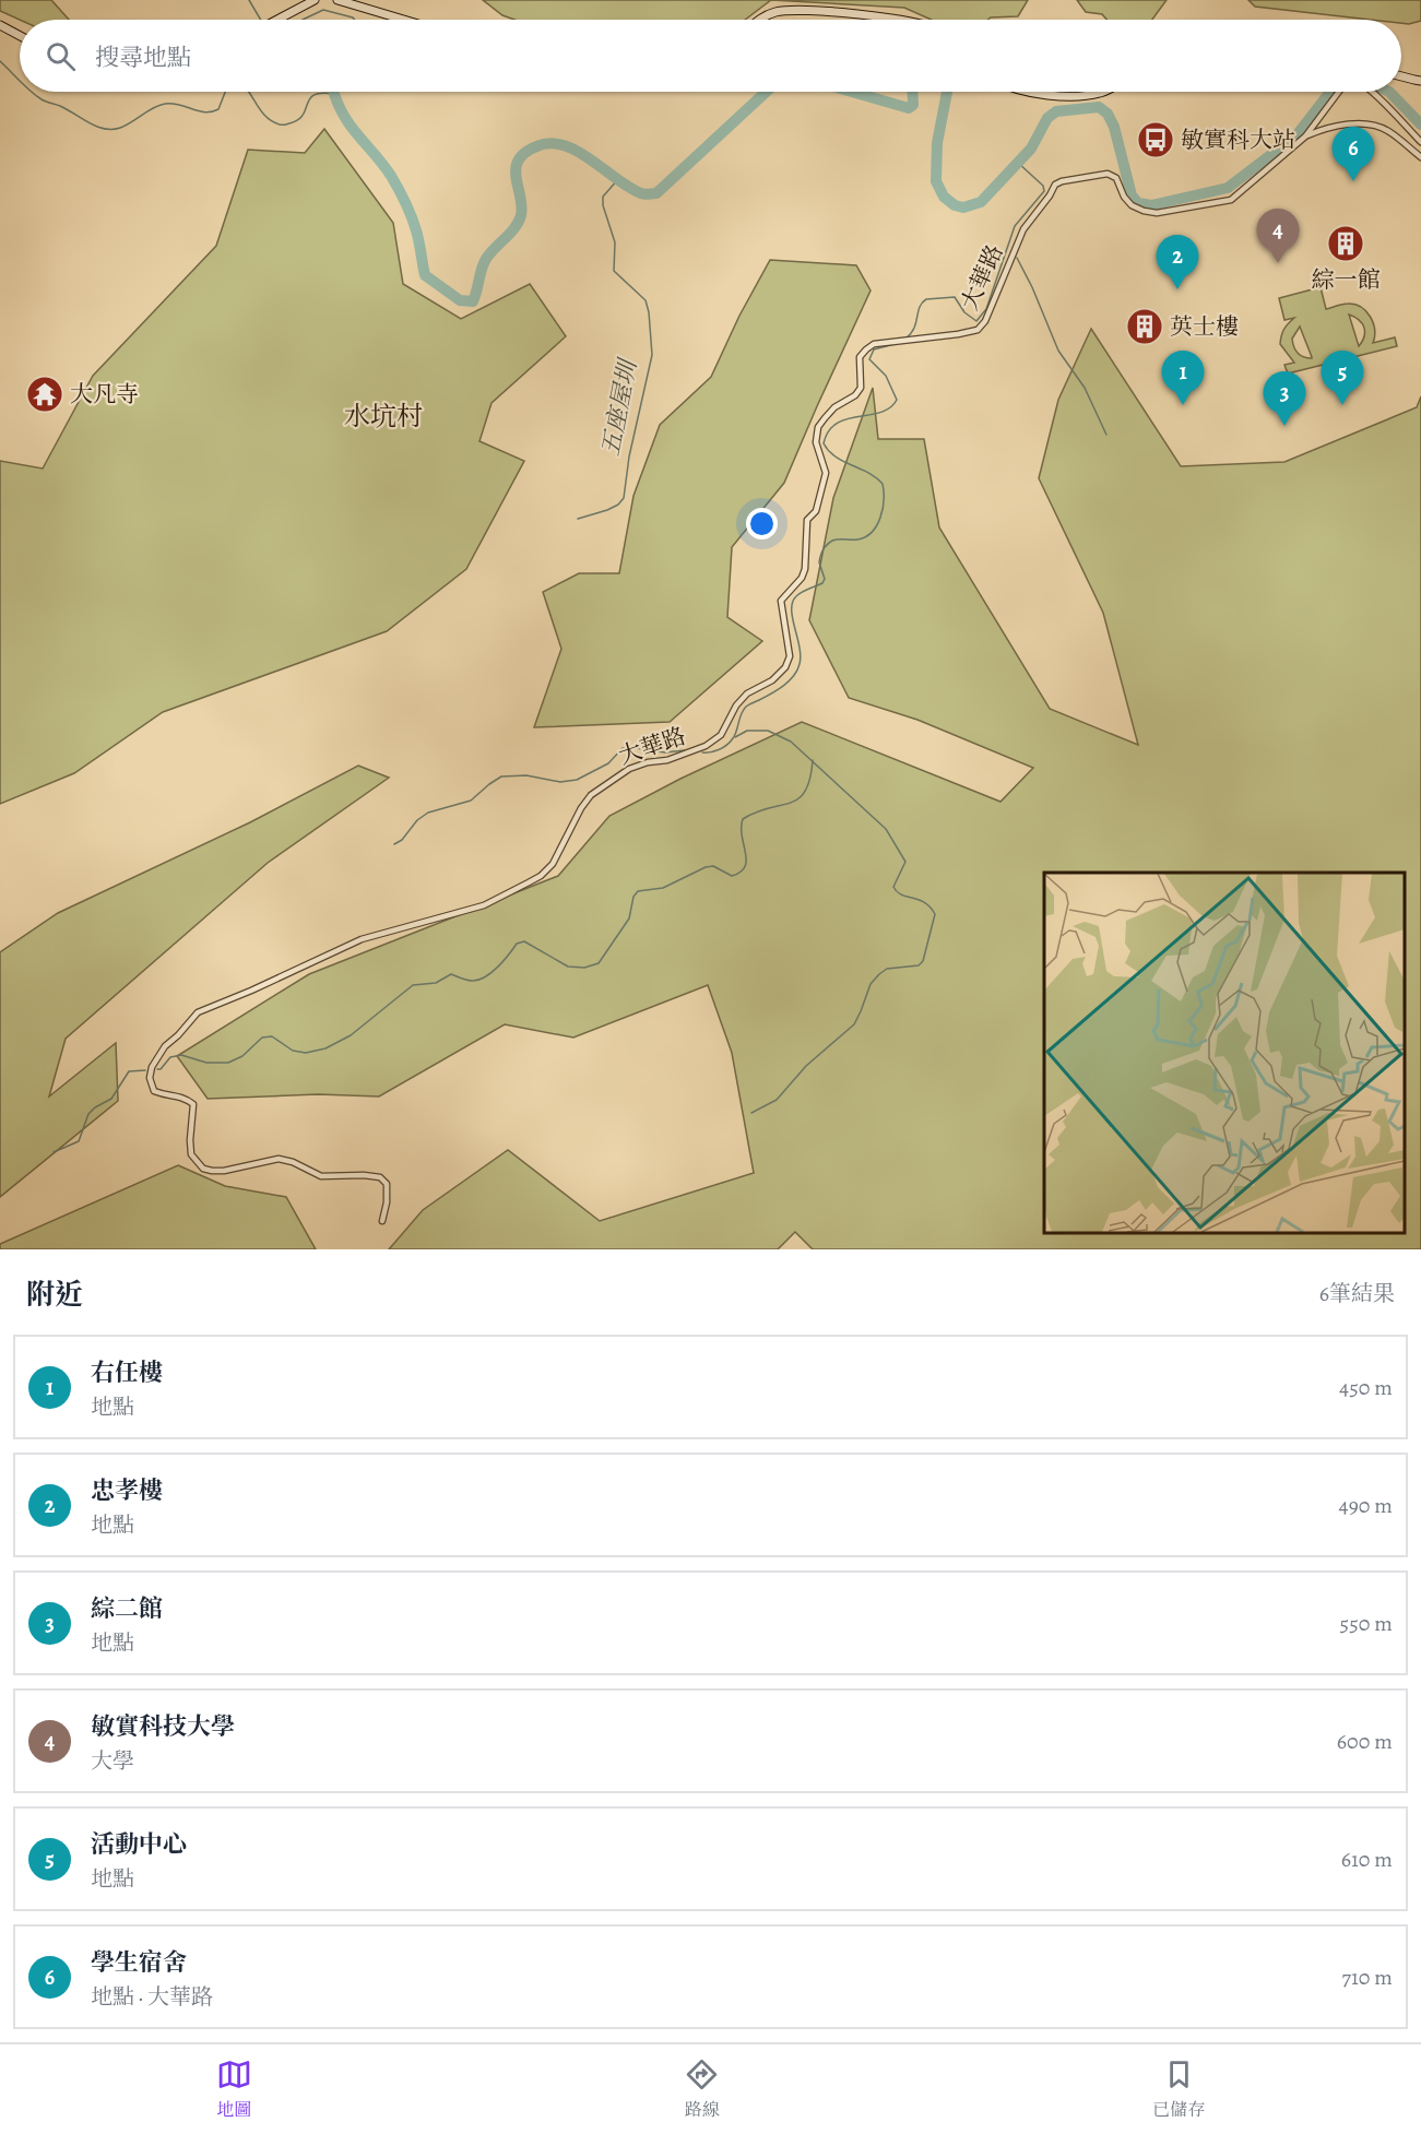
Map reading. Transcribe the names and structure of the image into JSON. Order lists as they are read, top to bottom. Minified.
{"streets":{"street":["大華路"]},"districts":["水坑村"],"water":["五座屋圳"],"places":{"bus stop":["敏實科大站"],"building":["綜一館","英士樓"],"temple":["大凡寺"]},"page":{"search":"搜尋地點","pins":["6","4","2","1","5","3"],"heading":["附近","6筆結果"],"list":[{"mark":"1","name":"右任樓","note":"地點","value":"450 m"},{"mark":"2","name":"忠孝樓","note":"地點","value":"490 m"},{"mark":"3","name":"綜二館","note":"地點","value":"550 m"},{"mark":"4","name":"敏實科技大學","note":"大學","value":"600 m"},{"mark":"5","name":"活動中心","note":"地點","value":"610 m"},{"mark":"6","name":"學生宿舍","note":"地點 · 大華路","value":"710 m"}],"nav":["地圖","路線","已儲存"]}}
